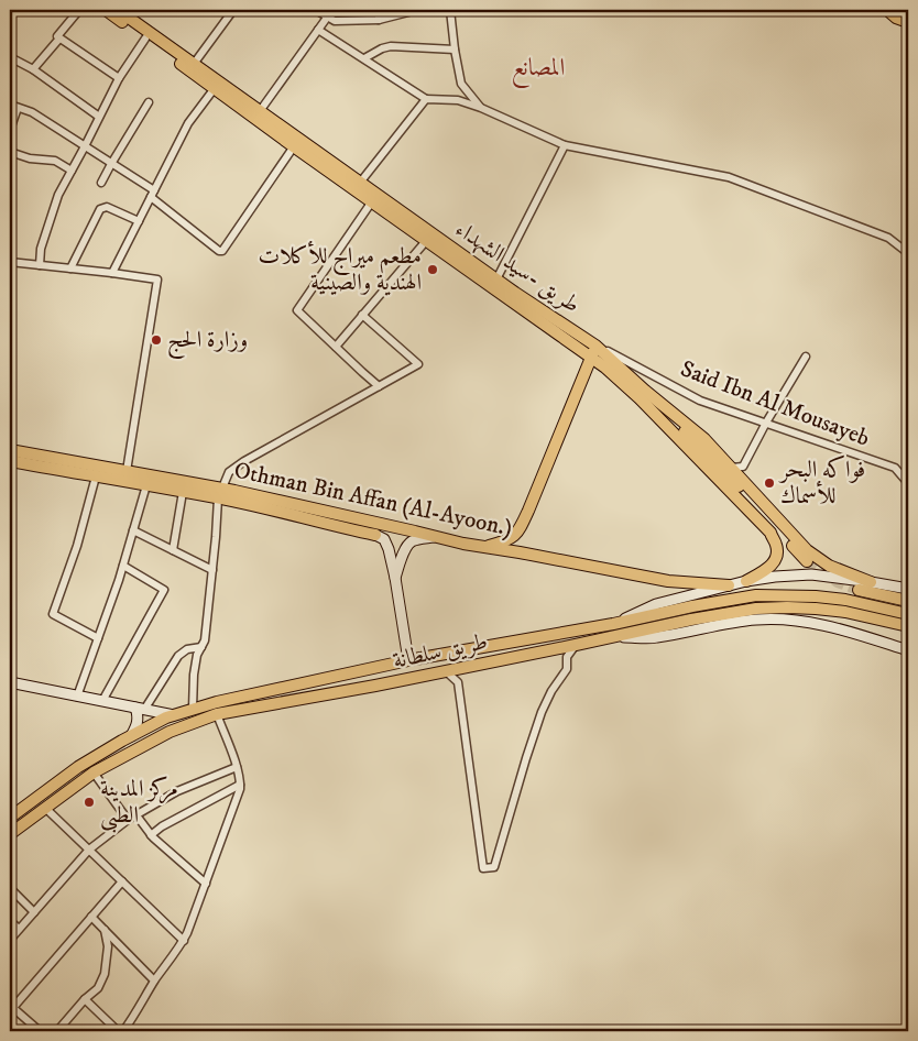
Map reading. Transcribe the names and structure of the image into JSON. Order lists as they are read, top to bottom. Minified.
{"streets":{"main road":["طريق -سيد الشهداء","Othman Bin Affan (Al-Ayoon.)","طريق سلطانة"],"street":["Said Ibn Al Mousayeb"]},"crossings":[["طريق -سيد الشهداء","Said Ibn Al Mousayeb"]],"districts":["المصانع"],"places":["مطعم ميراج للأكلات الهندية والصينية","وزارة الحج","فواكه البحر للأسماك","مرکز المدینة الطبی"]}
